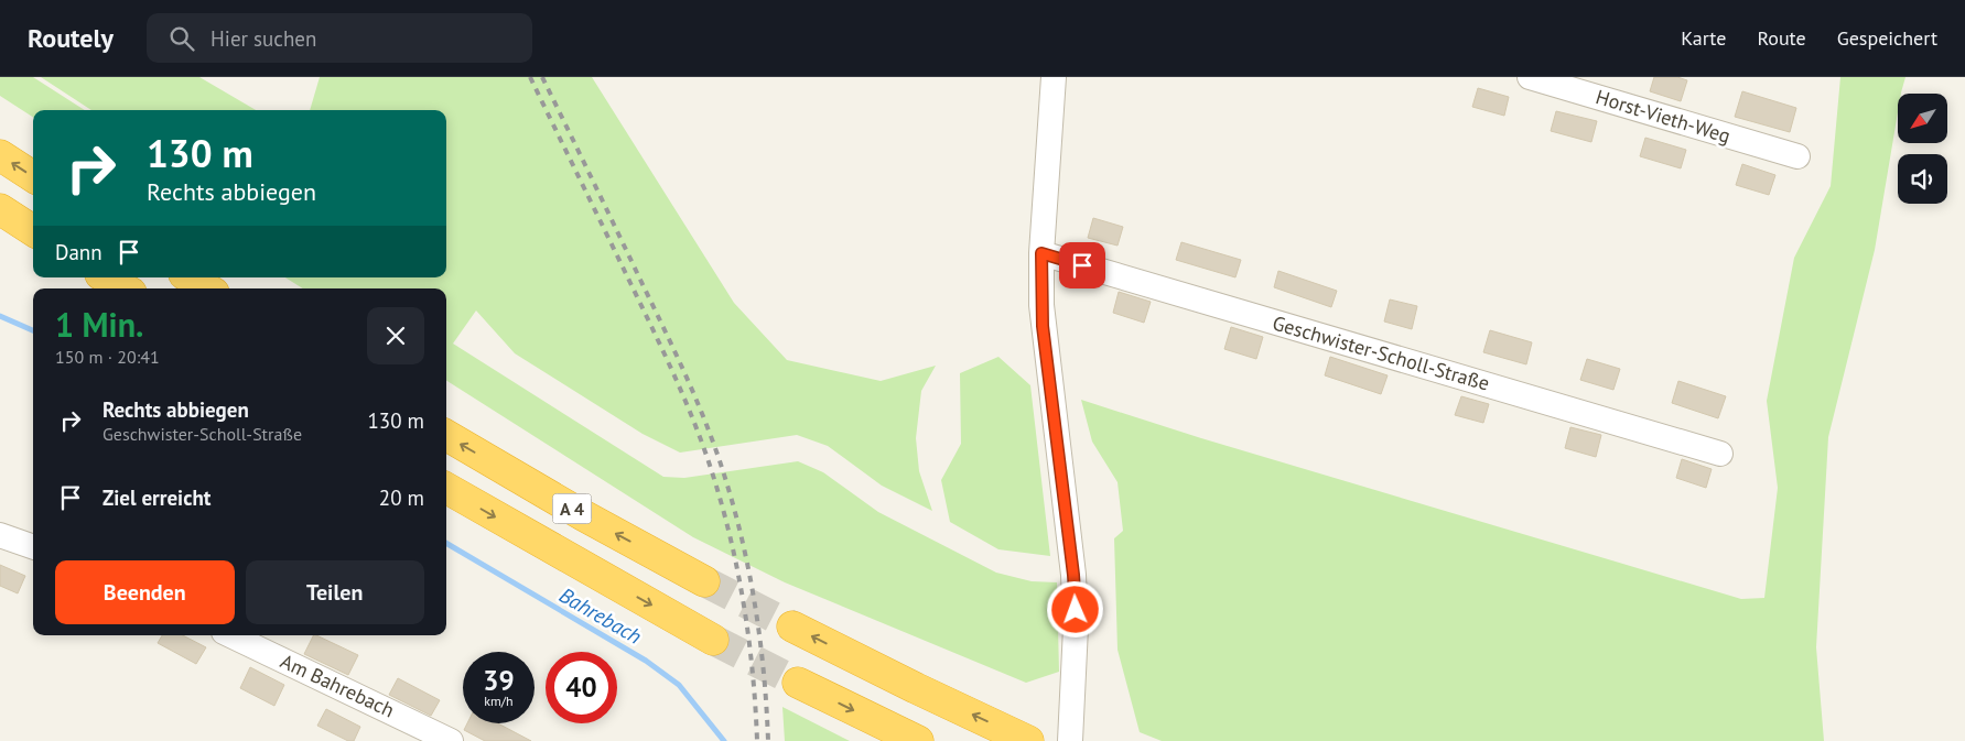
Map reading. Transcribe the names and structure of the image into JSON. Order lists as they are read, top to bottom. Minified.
{"streets":{"highway":["A 4"],"street":["Horst-Vieth-Weg","Geschwister-Scholl-Straße","Am Bahrebach"]},"water":["Bahrebach"],"north":"bottom left","page":{"header":"Routely","search":"Hier suchen","nav":["Karte","Route","Gespeichert"],"turn":["130 m","Rechts abbiegen"],"then":"Dann","heading":["1 Min.","150 m · 20:41"],"list":[{"name":"Rechts abbiegen","note":"Geschwister-Scholl-Straße","value":"130 m"},{"name":"Ziel erreicht","value":"20 m"}],"buttons":["Beenden","Teilen"],"speed":"39 km/h","limit":"40"}}
